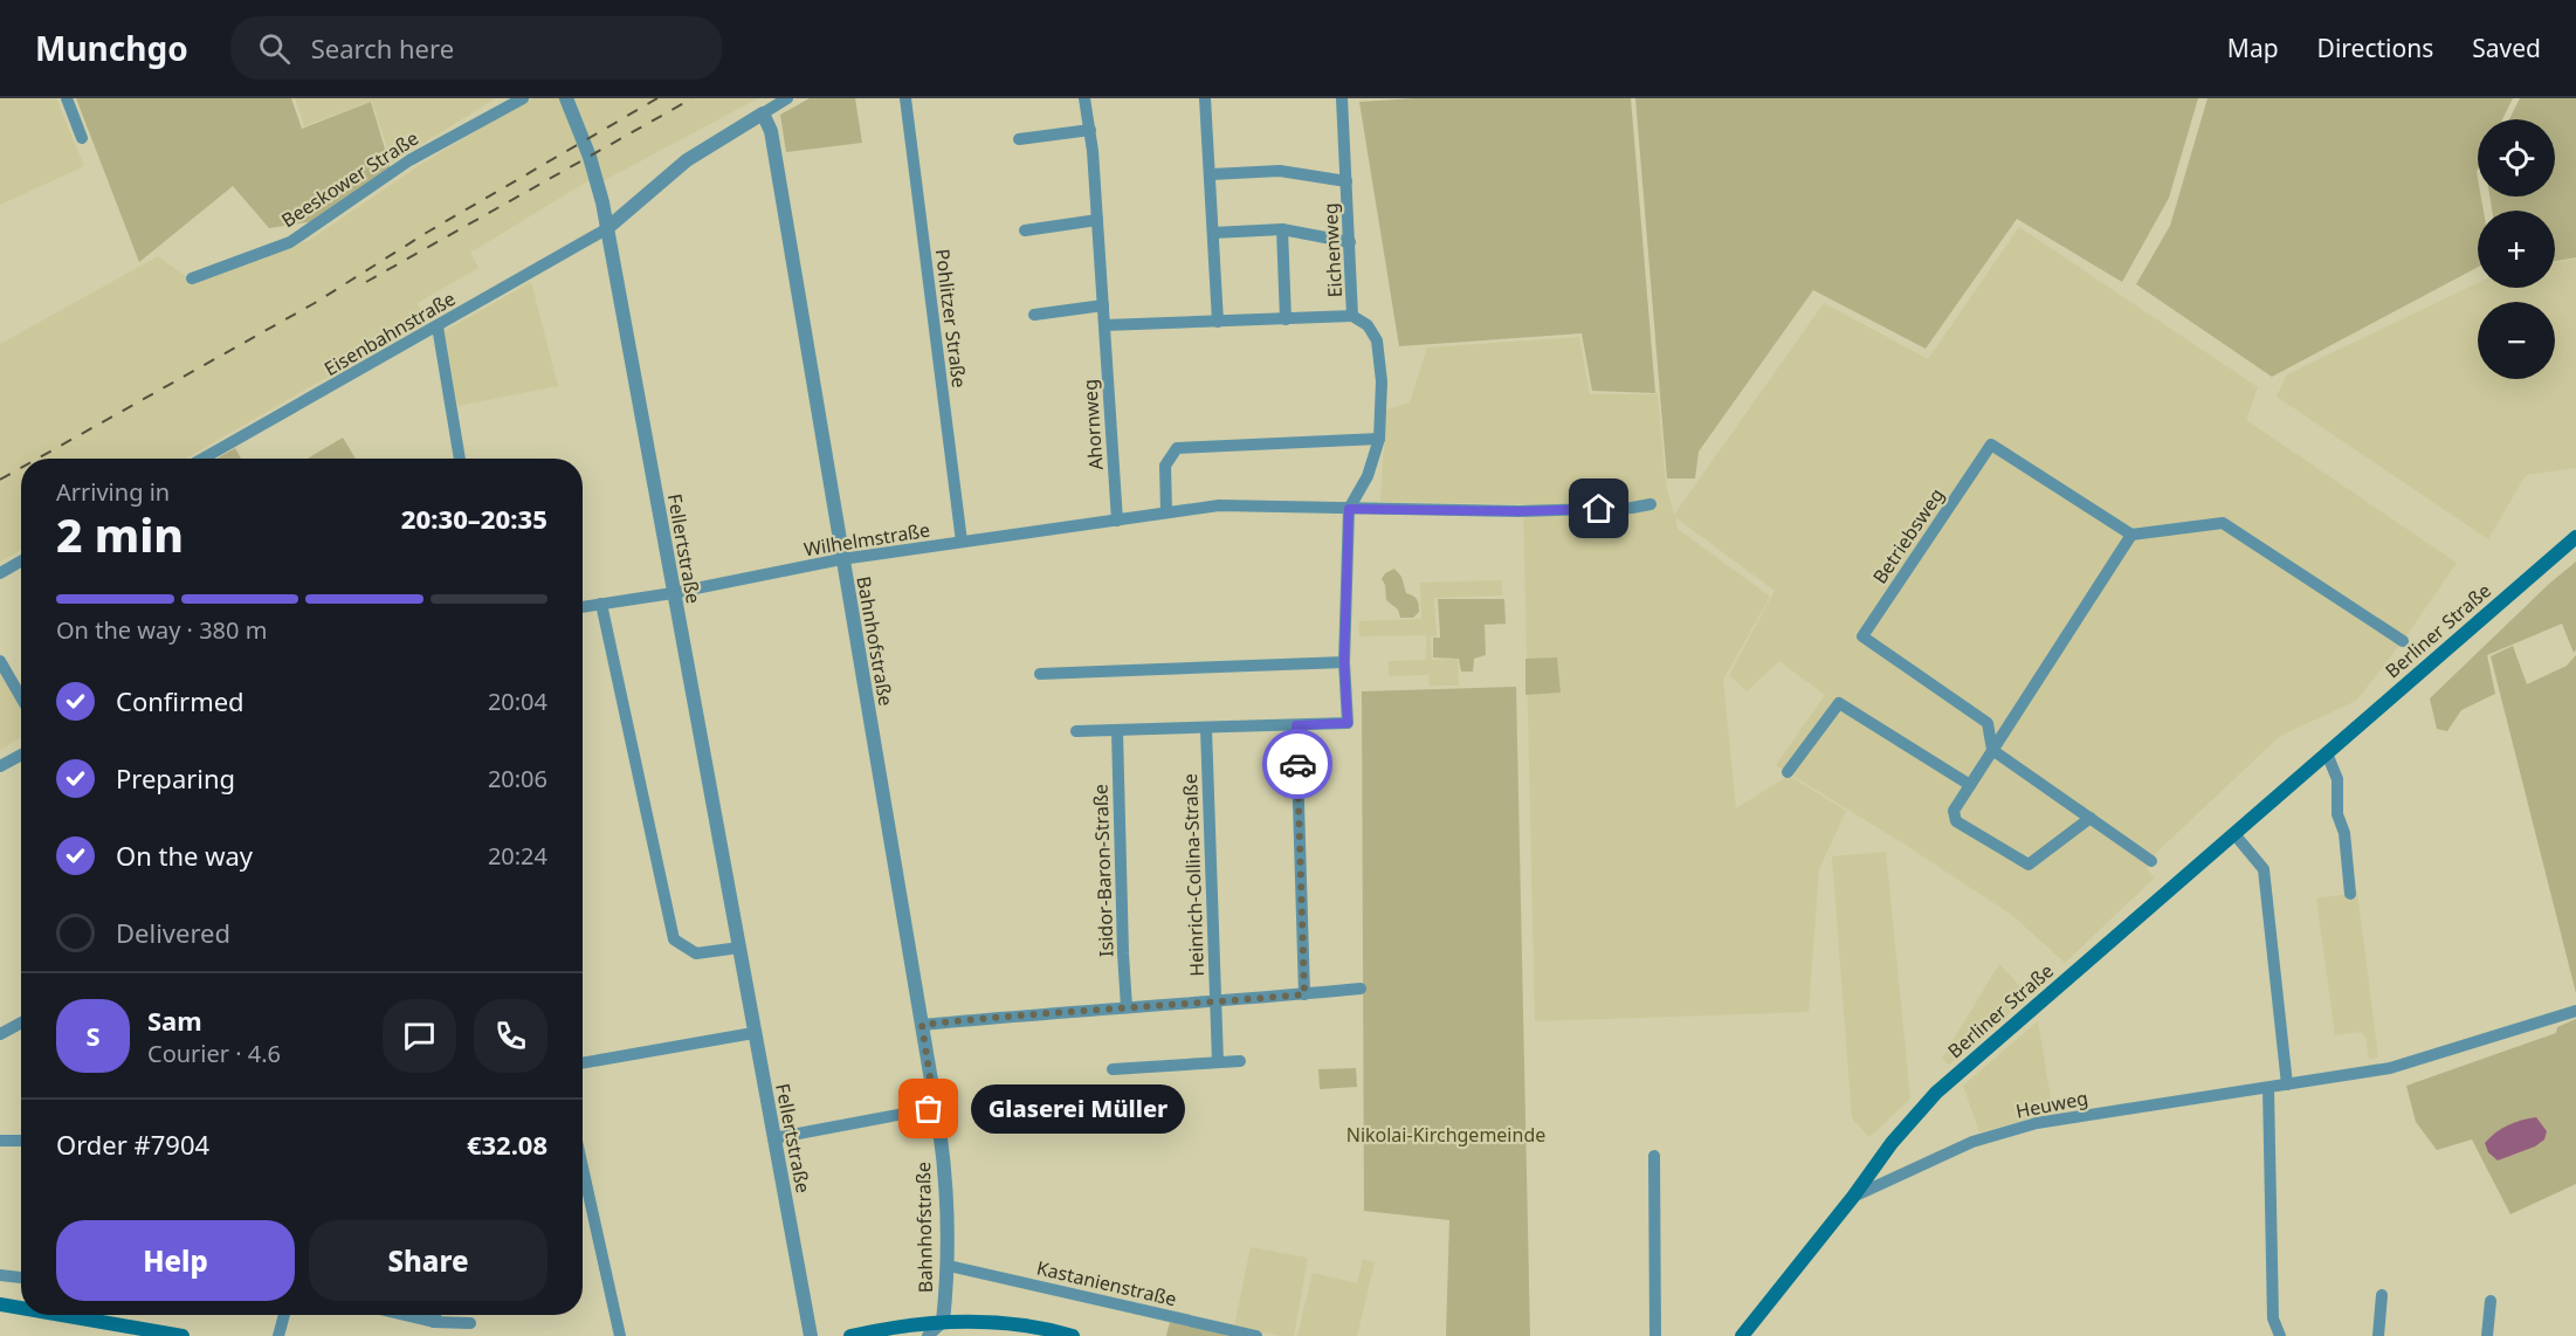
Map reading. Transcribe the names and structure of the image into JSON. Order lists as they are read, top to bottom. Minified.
{"streets":{"main road":["Berliner Straße"],"street":["Beeskower Straße","Eichenweg","Pohlitzer Straße","Eisenbahnstraße","Ahornweg","Betriebsweg","Wilhelmstraße","Fellertstraße","Bahnhofstraße","Isidor-Baron-Straße","Heinrich-Collina-Straße","Heuweg","Kastanienstraße"]},"crossings":[["Eichenweg","Wilhelmstraße"],["Pohlitzer Straße","Wilhelmstraße"],["Eisenbahnstraße","Fellertstraße"],["Ahornweg","Wilhelmstraße"],["Wilhelmstraße","Fellertstraße"],["Wilhelmstraße","Bahnhofstraße"],["Berliner Straße","Heuweg"],["Bahnhofstraße","Kastanienstraße"]],"parks":["Nikolai-Kirchgemeinde"],"places":["Glaserei Müller"],"page":{"header":"Munchgo","search":"Search here","nav":["Map","Directions","Saved"],"map_buttons":["+","−"],"heading":["2 min","Arriving in","20:30–20:35"],"panel":["Sam","Courier · 4.6","Order #7904","€32.08"],"bar":"On the way · 380 m","list":[["Confirmed","20:04"],["Preparing","20:06"],["On the way","20:24"],"Delivered"],"round":"S","bubble":"Glaserei Müller","buttons":["Help","Share"]}}
